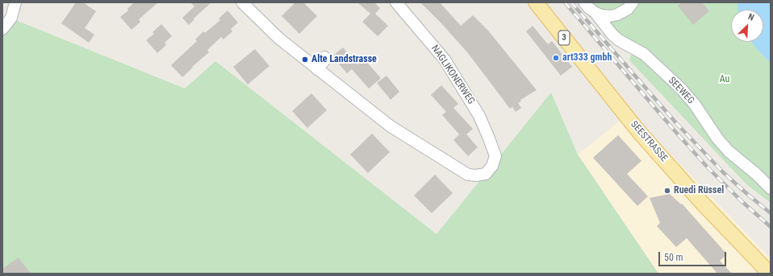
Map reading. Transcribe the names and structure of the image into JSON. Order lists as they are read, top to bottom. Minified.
{"streets":{"main road":["3","SEESTRASSE"],"street":["NAGLIKONERWEG","SEEWEG"]},"parks":["Au"],"places":["art333 gmbh","Alte Landstrasse","Ruedi Rüssel"],"scale_bar":"50 m","north":"top right"}
